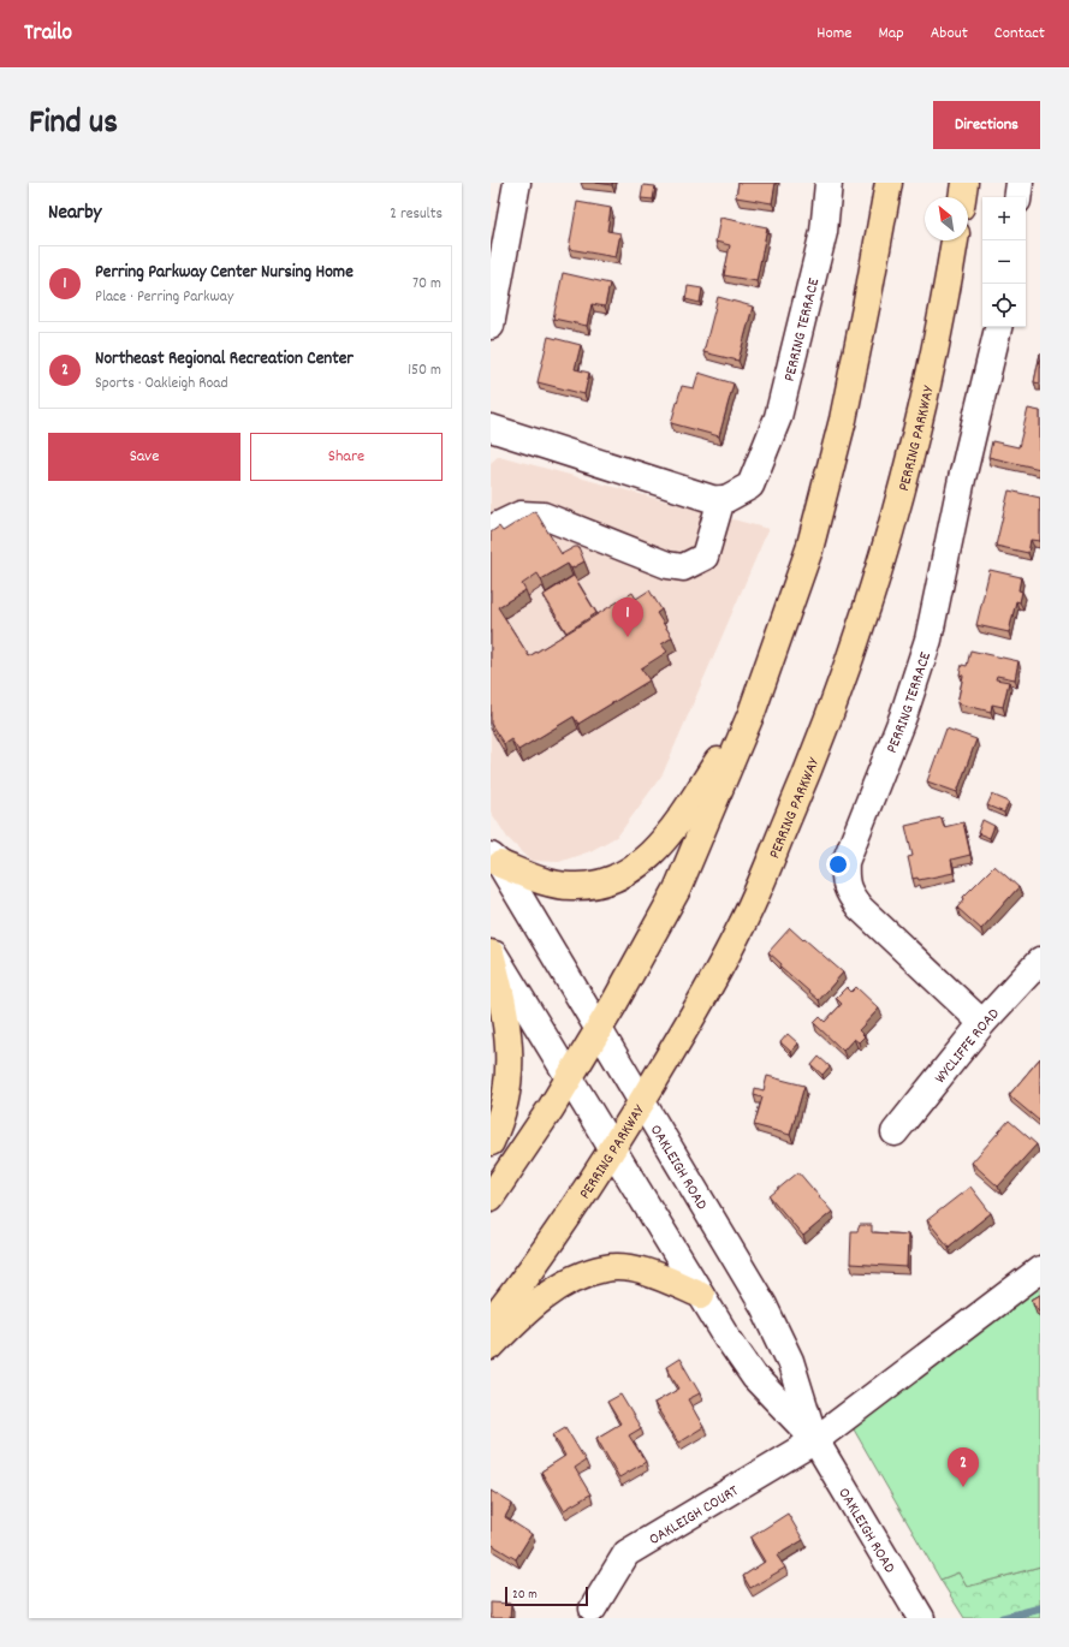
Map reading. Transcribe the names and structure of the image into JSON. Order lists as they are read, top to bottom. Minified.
{"streets":{"main road":["PERRING PARKWAY"],"street":["PERRING TERRACE","WYCLIFFE ROAD","OAKLEIGH ROAD","OAKLEIGH COURT"]},"crossings":[["PERRING TERRACE","WYCLIFFE ROAD"],["PERRING PARKWAY","OAKLEIGH ROAD"],["OAKLEIGH ROAD","OAKLEIGH COURT"]],"scale_bar":"20 m","north":"top left","page":{"header":"Trailo","nav":["Home","Map","About","Contact"],"title":"Find us","buttons":["Directions",["Save","Share"]],"heading":["Nearby","2 results"],"map_buttons":["+","−"],"list":[{"mark":"1","name":"Perring Parkway Center Nursing Home","note":"Place · Perring Parkway","value":"70 m"},{"mark":"2","name":"Northeast Regional Recreation Center","note":"Sports · Oakleigh Road","value":"150 m"}],"pins":["1","2"],"scale":"20 m"}}
